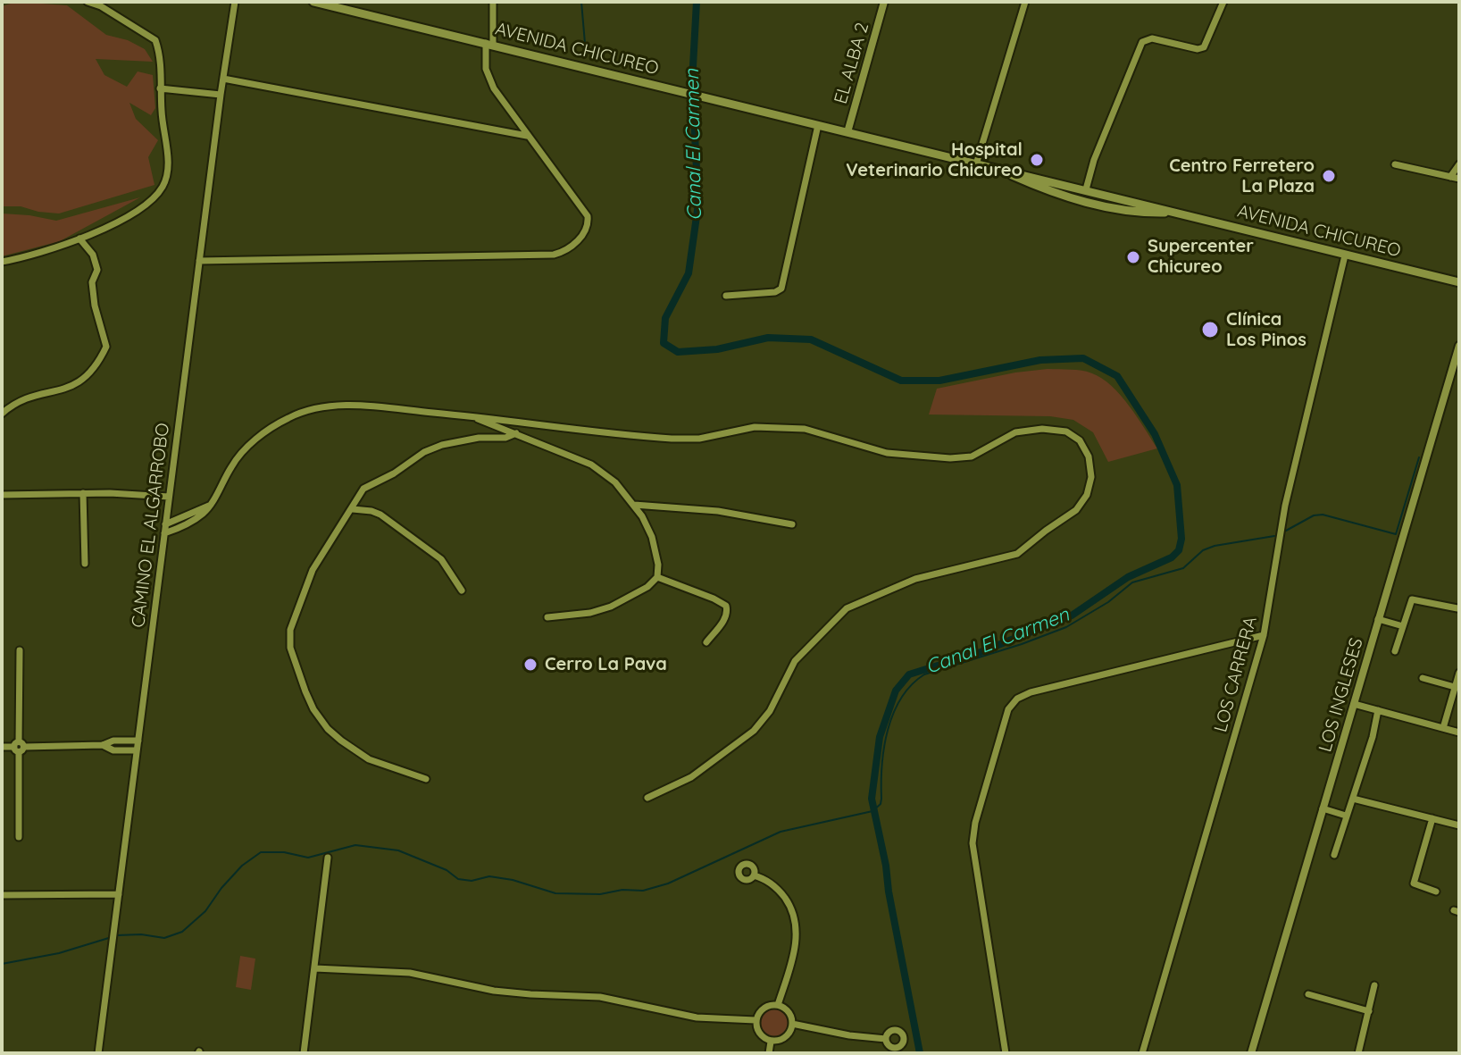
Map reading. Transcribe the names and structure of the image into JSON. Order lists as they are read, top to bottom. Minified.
{"streets":{"main road":["AVENIDA CHICUREO"],"street":["EL ALBA 2","CAMINO EL ALGARROBO","LOS CARRERA","LOS INGLESES"]},"crossings":[["AVENIDA CHICUREO","EL ALBA 2"],["AVENIDA CHICUREO","LOS CARRERA"]],"water":["Canal El Carmen"],"places":["Hospital Veterinario Chicureo","Centro Ferretero La Plaza","Supercenter Chicureo","Clínica Los Pinos","Cerro La Pava"]}
